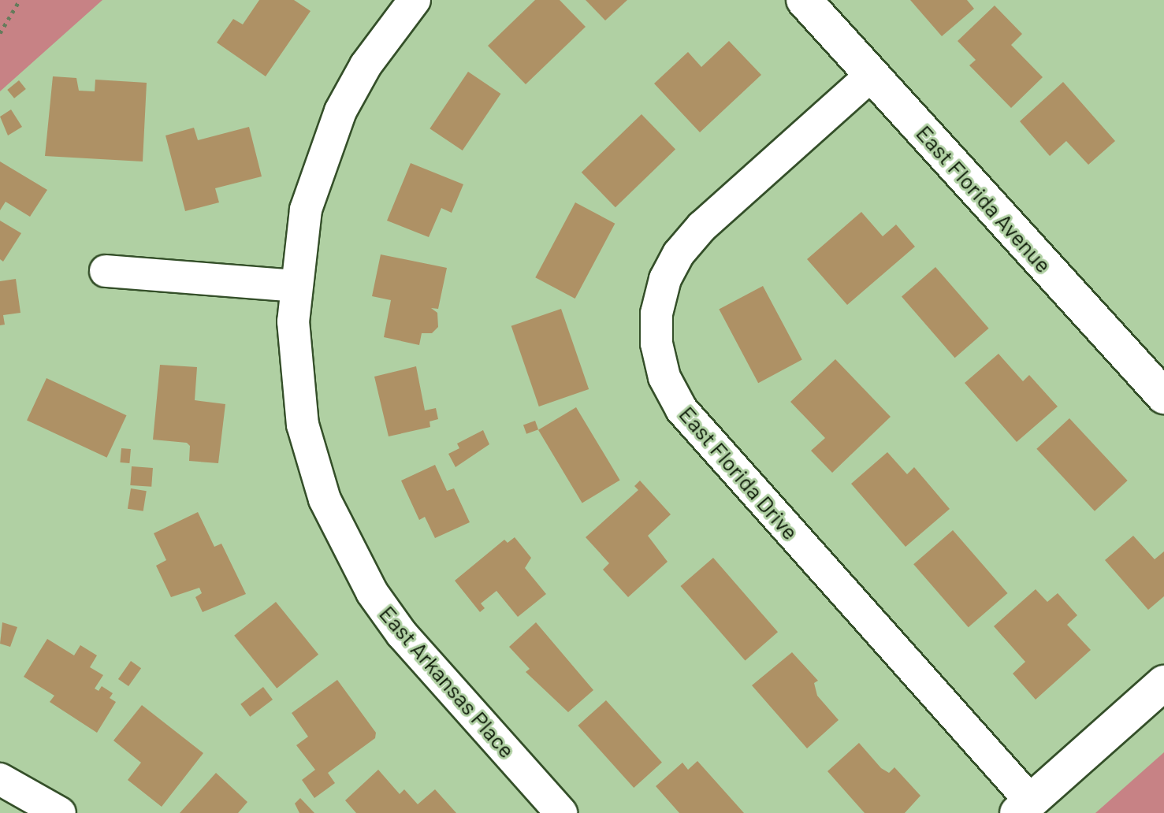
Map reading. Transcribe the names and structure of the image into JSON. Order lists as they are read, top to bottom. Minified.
{"streets":{"street":["East Florida Avenue","East Florida Drive","East Arkansas Place"]},"crossings":[["East Florida Avenue","East Florida Drive"]]}
